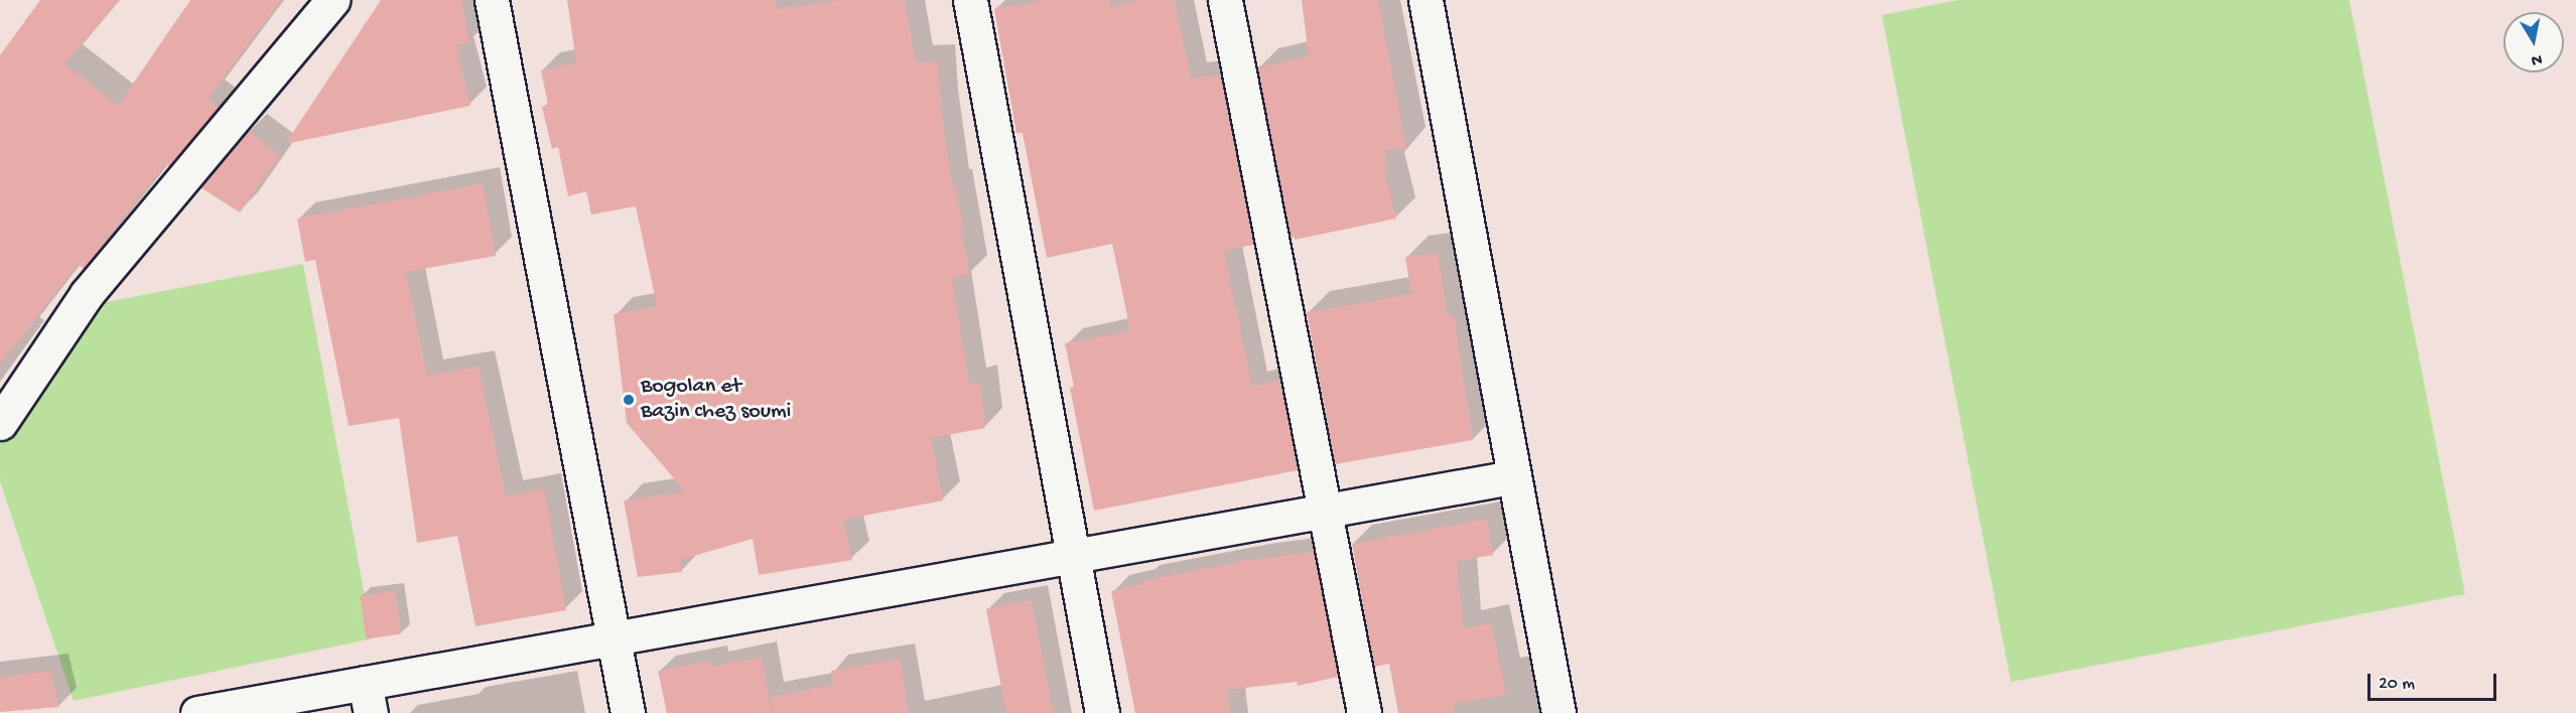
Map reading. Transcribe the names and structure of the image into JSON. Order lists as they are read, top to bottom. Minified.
{"places":["Bogolan et Bazin chez soumi"],"scale_bar":"20 m","north":"bottom"}
